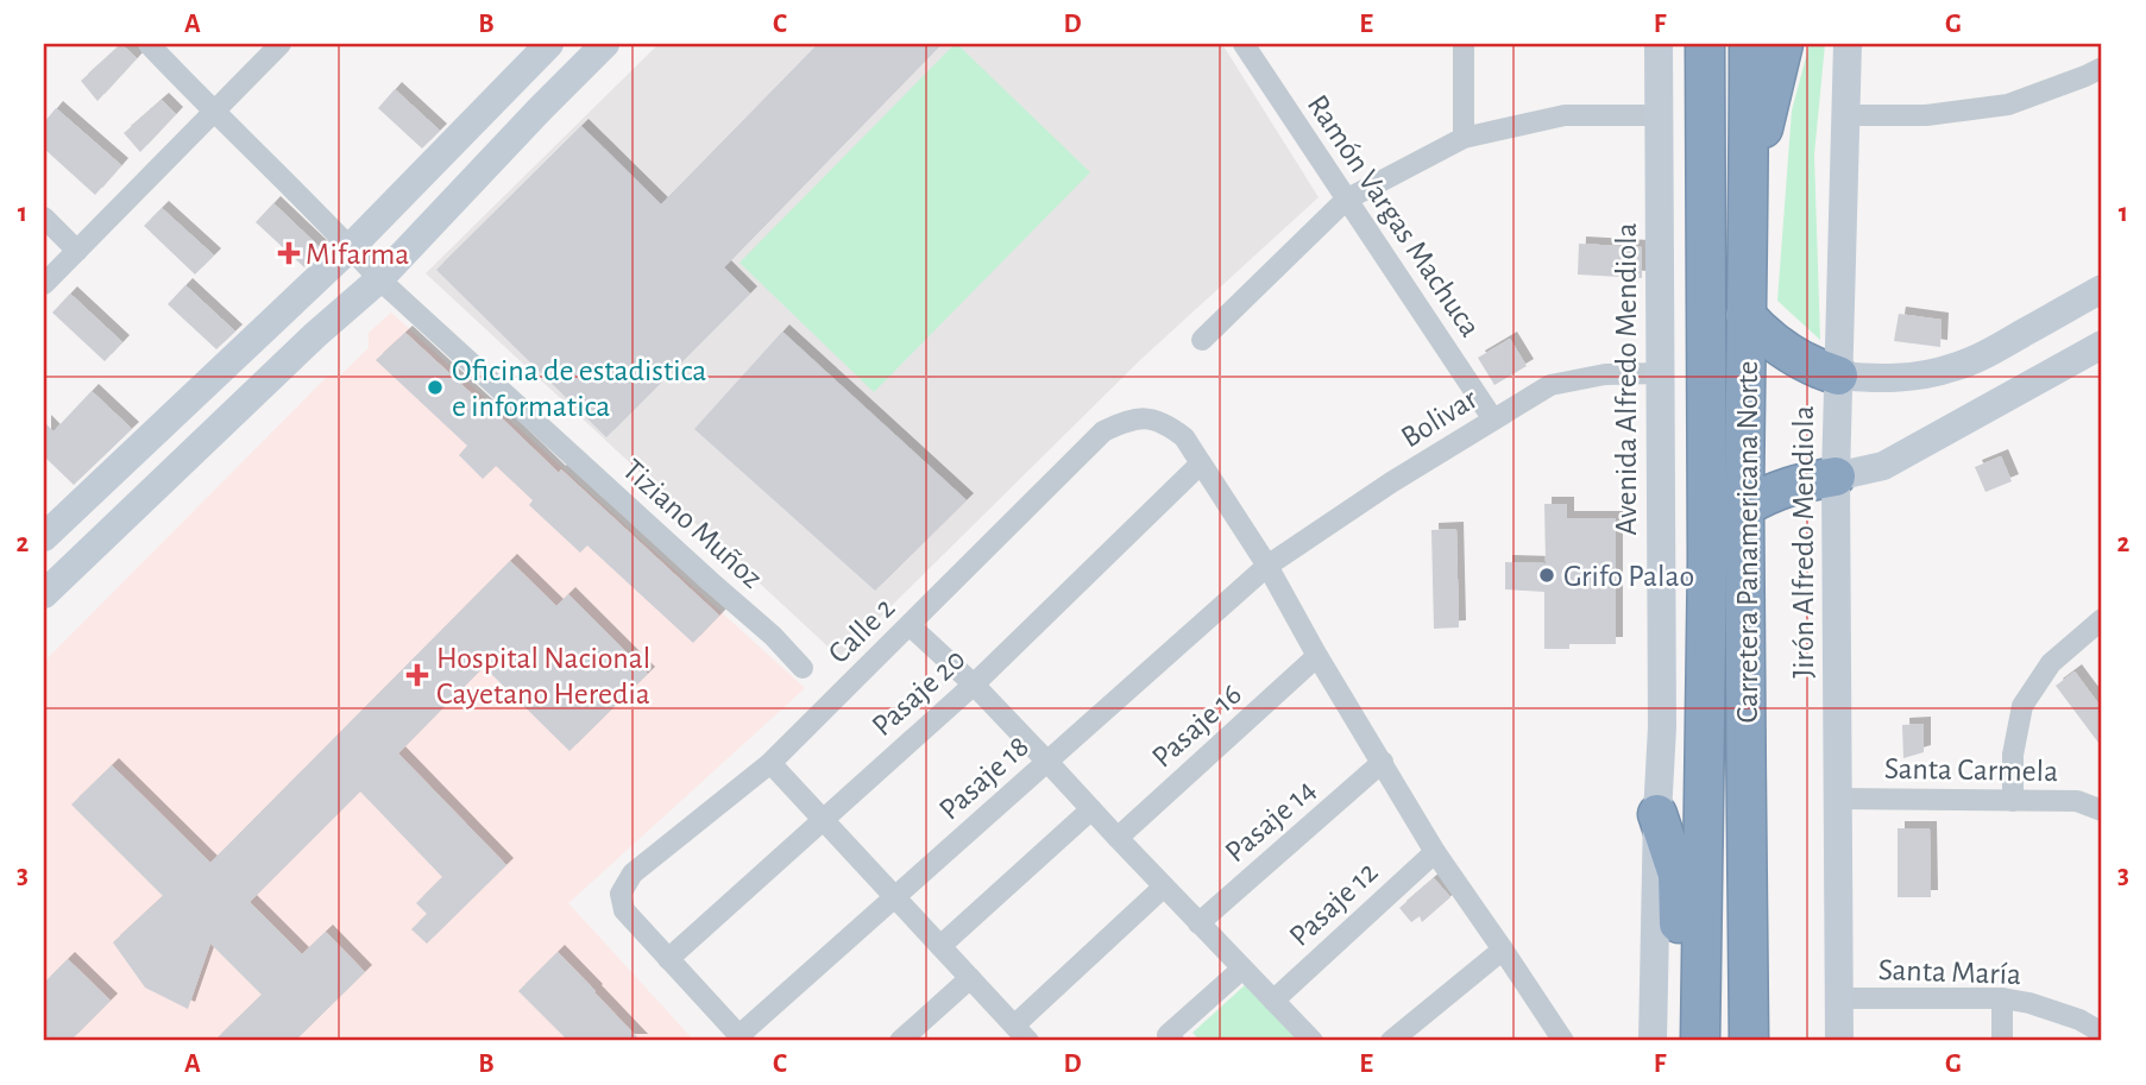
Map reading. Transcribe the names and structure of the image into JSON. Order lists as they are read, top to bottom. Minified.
{"streets":{"highway":["Carretera Panamericana Norte"],"street":["Ramón Vargas Machuca","Avenida Alfredo Mendiola","Bolivar","Tiziano Muñoz","Jirón Alfredo Mendiola","Calle 2","Pasaje 20","Pasaje 16","Santa Carmela","Pasaje 18","Pasaje 14","Pasaje 12","Santa María"]},"crossings":[["Ramón Vargas Machuca","Bolivar"],["Avenida Alfredo Mendiola","Bolivar"],["Bolivar","Pasaje 18"],["Jirón Alfredo Mendiola","Santa Carmela"],["Jirón Alfredo Mendiola","Santa María"],["Calle 2","Pasaje 20"]],"places":{"health":["Mifarma","Hospital Nacional Cayetano Heredia"],"other":["Oficina de estadistica e informatica","Grifo Palao"]},"grid":{"columns":["A","B","C","D","E","F","G"],"rows":["1","2","3"]}}
